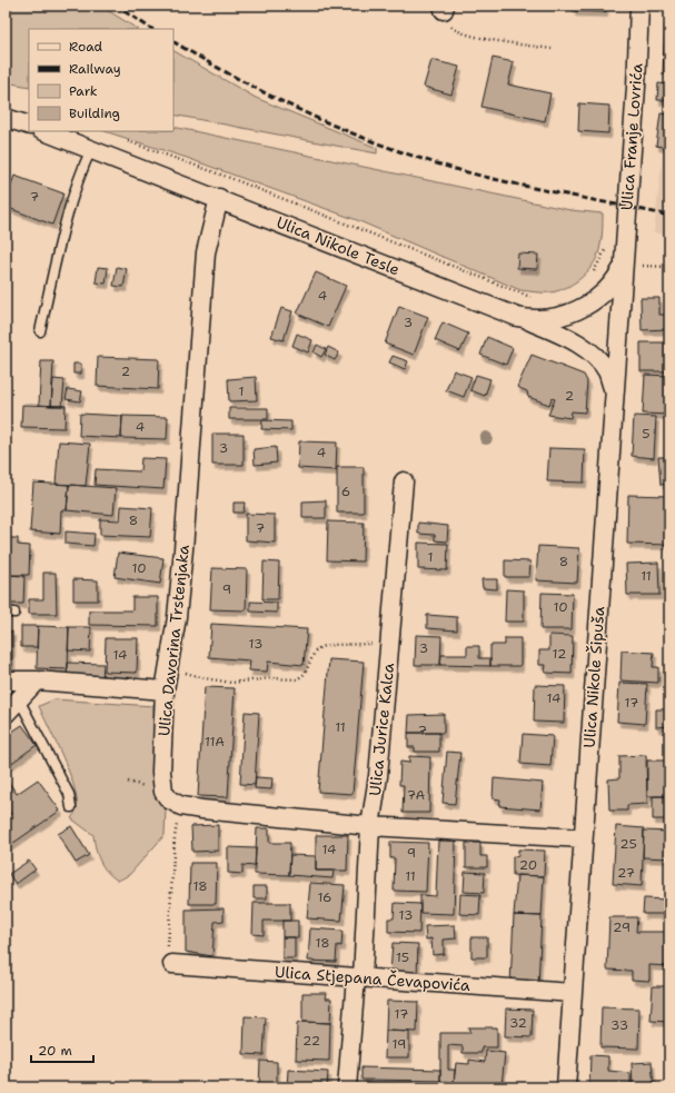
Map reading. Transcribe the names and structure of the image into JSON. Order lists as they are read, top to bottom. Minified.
{"streets":{"street":["Ulica Franje Lovrića","Ulica Nikole Tesle","Ulica Davorina Trstenjaka","Ulica Nikole Šipuša","Ulica Jurice Kalca","Ulica Stjepana Čevapovića"]},"crossings":[["Ulica Franje Lovrića","Ulica Nikole Tesle"],["Ulica Franje Lovrića","Ulica Nikole Šipuša"],["Ulica Nikole Tesle","Ulica Davorina Trstenjaka"],["Ulica Nikole Tesle","Ulica Nikole Šipuša"],["Ulica Davorina Trstenjaka","Ulica Nikole Šipuša"],["Ulica Davorina Trstenjaka","Ulica Jurice Kalca"],["Ulica Nikole Šipuša","Ulica Stjepana Čevapovića"],["Ulica Jurice Kalca","Ulica Stjepana Čevapovića"]],"house_numbers":["7","4","3","2","1","2","4","5","3","4","6","8","7","1","8","10","11","9","10","13","3","12","14","14","17","11","7","11A","7A","25","14","9","20","27","11","18","16","13","29","18","15","17","32","33","22","19"],"legend":["Road","Railway","Park","Building"],"scale_bar":"20 m"}
